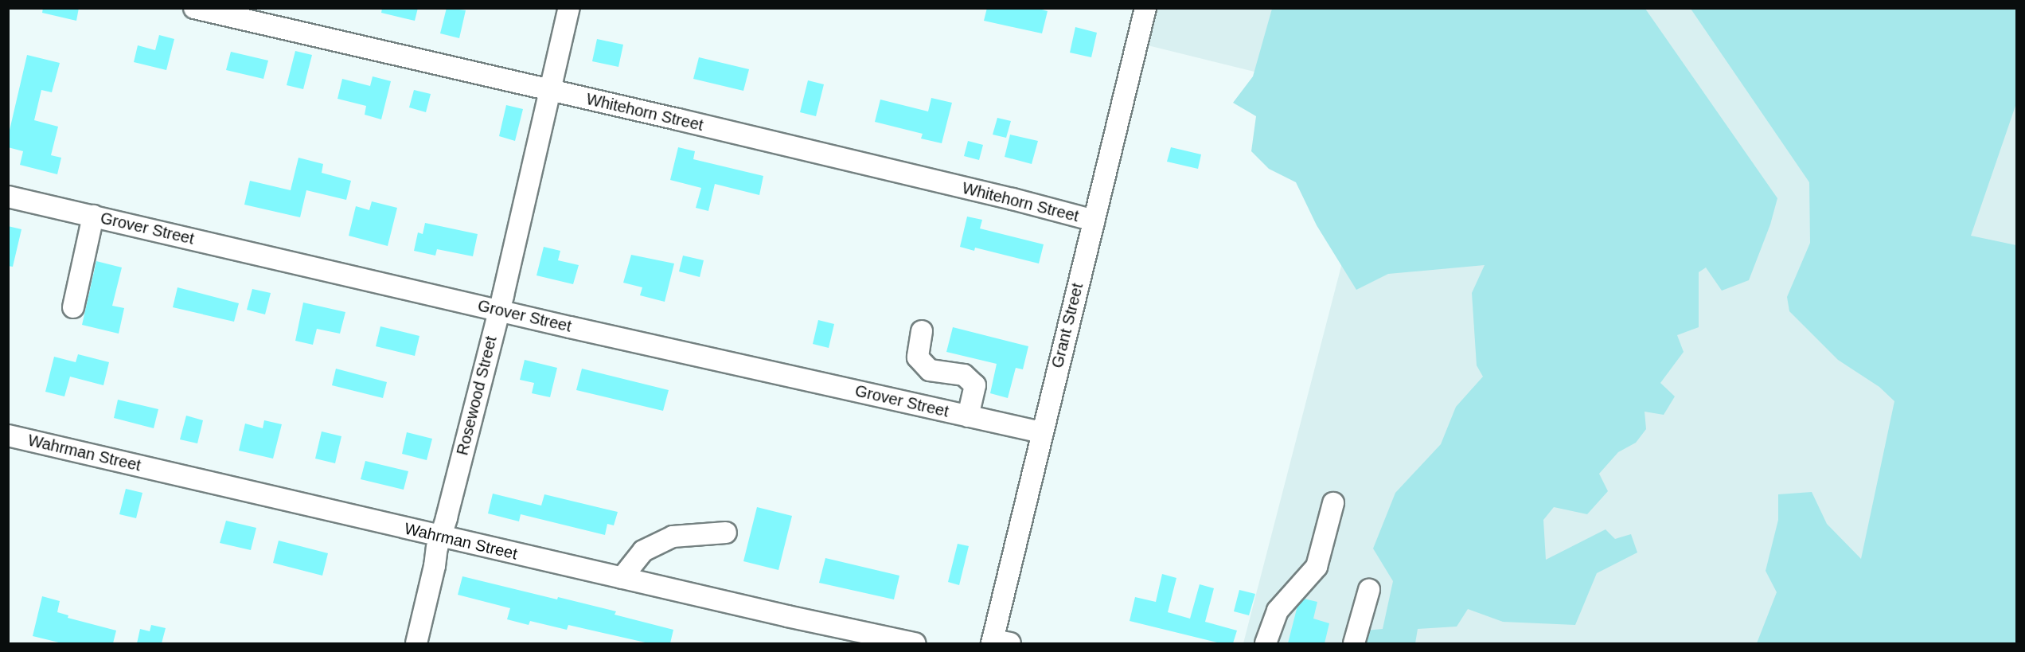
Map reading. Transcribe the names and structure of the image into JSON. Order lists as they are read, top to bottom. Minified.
{"streets":{"street":["Whitehorn Street","Grover Street","Grant Street","Rosewood Street","Wahrman Street"]},"crossings":[["Whitehorn Street","Grant Street"],["Whitehorn Street","Rosewood Street"],["Grover Street","Grant Street"],["Grover Street","Rosewood Street"],["Rosewood Street","Wahrman Street"]]}
